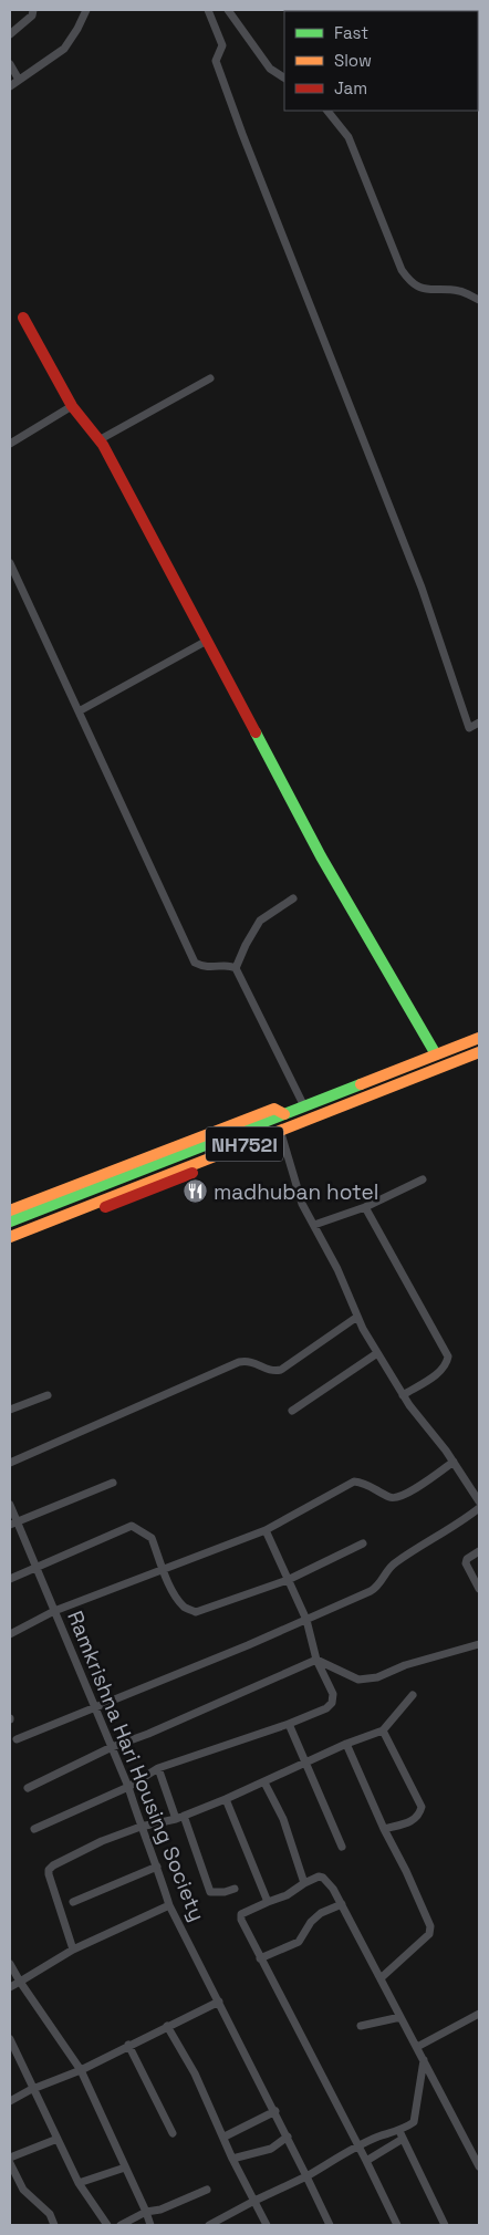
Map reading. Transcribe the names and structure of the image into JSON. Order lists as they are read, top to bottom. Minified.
{"streets":{"main road":["NH752I"],"street":["Ramkrishna Hari Housing Society"]},"places":{"restaurant":["madhuban hotel"]},"legend":["Fast","Slow","Jam"]}
